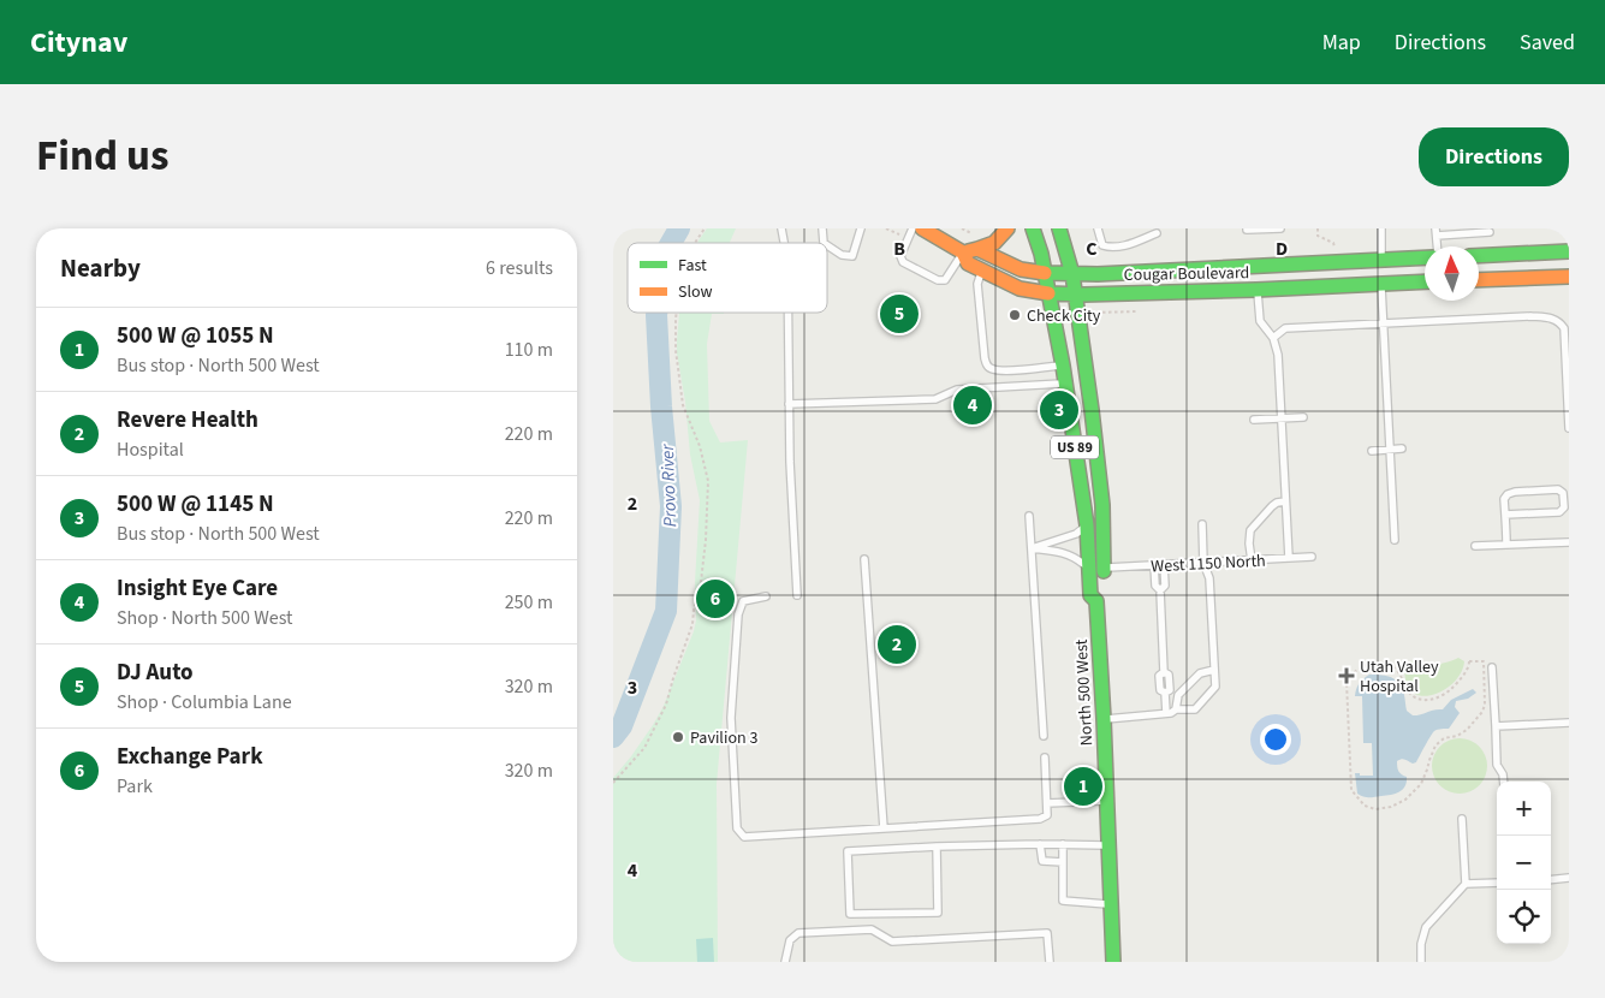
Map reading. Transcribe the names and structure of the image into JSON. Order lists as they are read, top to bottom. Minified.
{"streets":{"main road":["Cougar Boulevard","US 89","North 500 West"],"lane":["West 1150 North"]},"crossings":[["Cougar Boulevard","US 89"],["Cougar Boulevard","North 500 West"],["US 89","North 500 West"],["West 1150 North","North 500 West"]],"water":["Provo River"],"places":{"other":["Check City","Pavilion 3"],"health":["Utah Valley Hospital"]},"legend":["Fast","Slow"],"north":"top","page":{"header":"Citynav","nav":["Map","Directions","Saved"],"title":"Find us","buttons":"Directions","heading":["Nearby","6 results"],"pins":["5","4","3","6","2","1"],"list":[{"mark":"1","name":"500 W @ 1055 N","note":"Bus stop · North 500 West","value":"110 m"},{"mark":"2","name":"Revere Health","note":"Hospital","value":"220 m"},{"mark":"3","name":"500 W @ 1145 N","note":"Bus stop · North 500 West","value":"220 m"},{"mark":"4","name":"Insight Eye Care","note":"Shop · North 500 West","value":"250 m"},{"mark":"5","name":"DJ Auto","note":"Shop · Columbia Lane","value":"320 m"},{"mark":"6","name":"Exchange Park","note":"Park","value":"320 m"}],"map_buttons":["+","−"]},"grid":{"columns":["B","C","D"],"rows":["2","3","4"]}}
